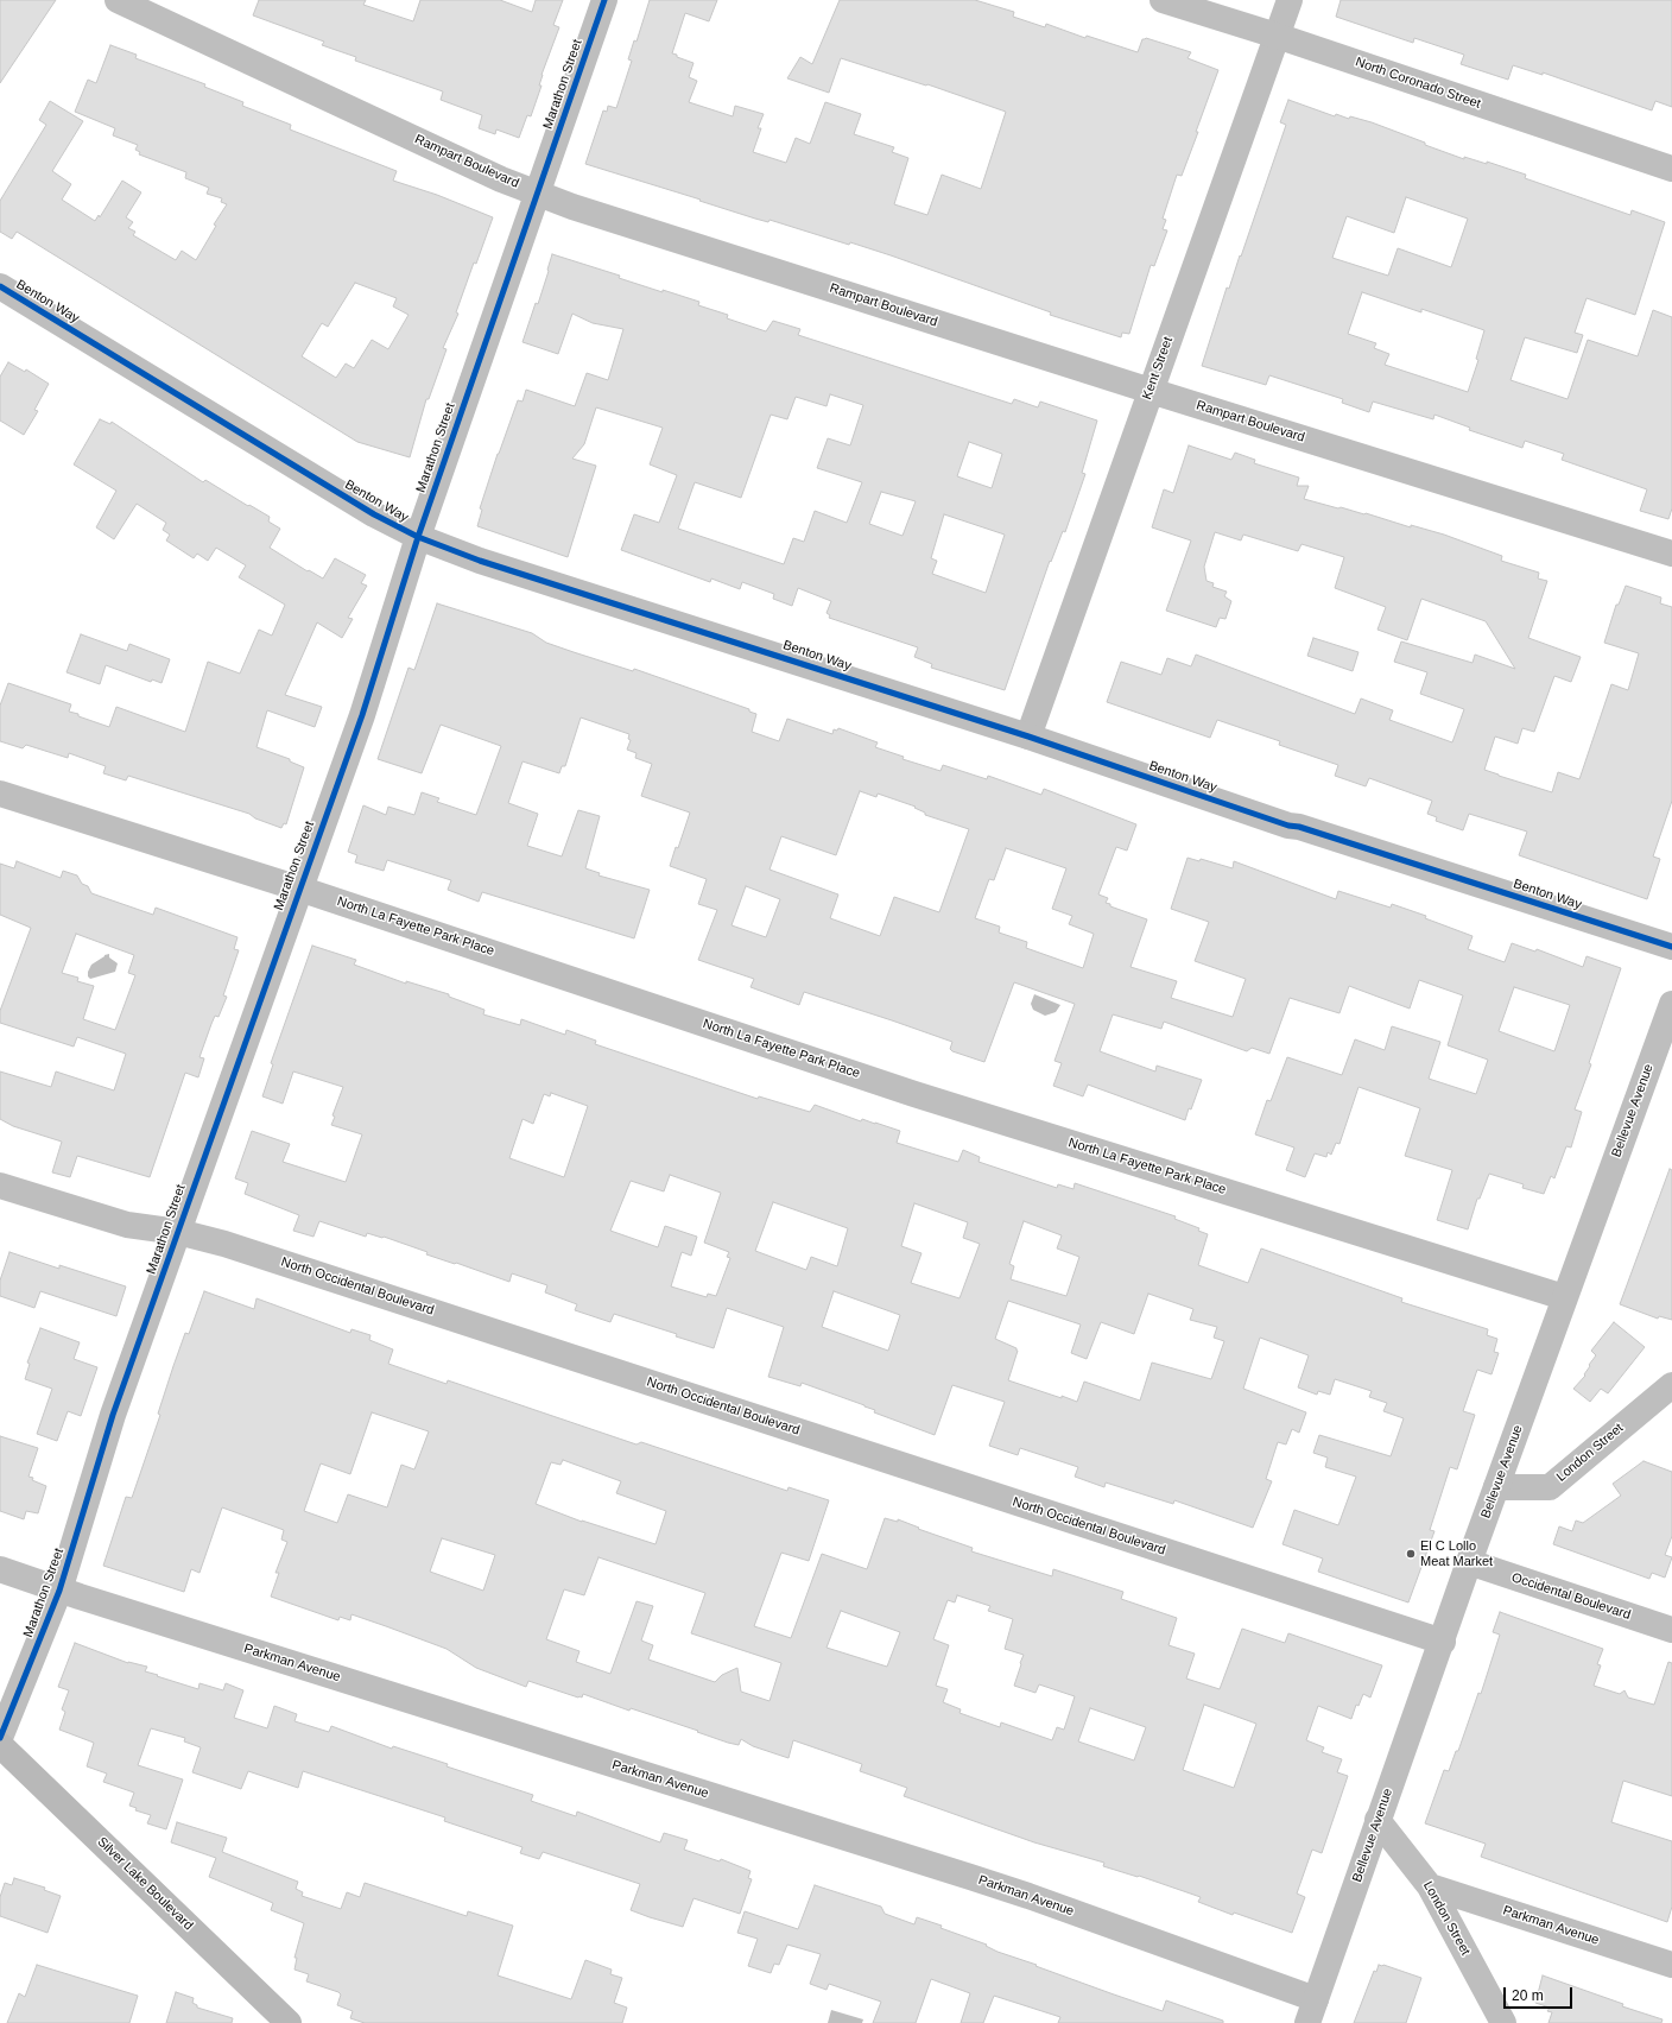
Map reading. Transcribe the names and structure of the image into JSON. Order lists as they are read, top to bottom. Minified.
{"streets":{"main road":["Silver Lake Boulevard"],"street":["North Coronado Street","Marathon Street","Rampart Boulevard","Benton Way","Kent Street","North La Fayette Park Place","Bellevue Avenue","North Occidental Boulevard","London Street","Occidental Boulevard","Parkman Avenue"]},"crossings":[["North Coronado Street","Kent Street"],["Marathon Street","Rampart Boulevard"],["Marathon Street","Benton Way"],["Marathon Street","North La Fayette Park Place"],["Marathon Street","North Occidental Boulevard"],["Marathon Street","Parkman Avenue"],["Rampart Boulevard","Kent Street"],["Benton Way","Kent Street"],["North La Fayette Park Place","Bellevue Avenue"],["Bellevue Avenue","North Occidental Boulevard"],["Bellevue Avenue","London Street"],["Bellevue Avenue","Occidental Boulevard"],["Bellevue Avenue","Parkman Avenue"],["London Street","Parkman Avenue"]],"places":["El C Lollo Meat Market"],"scale_bar":"20 m"}
